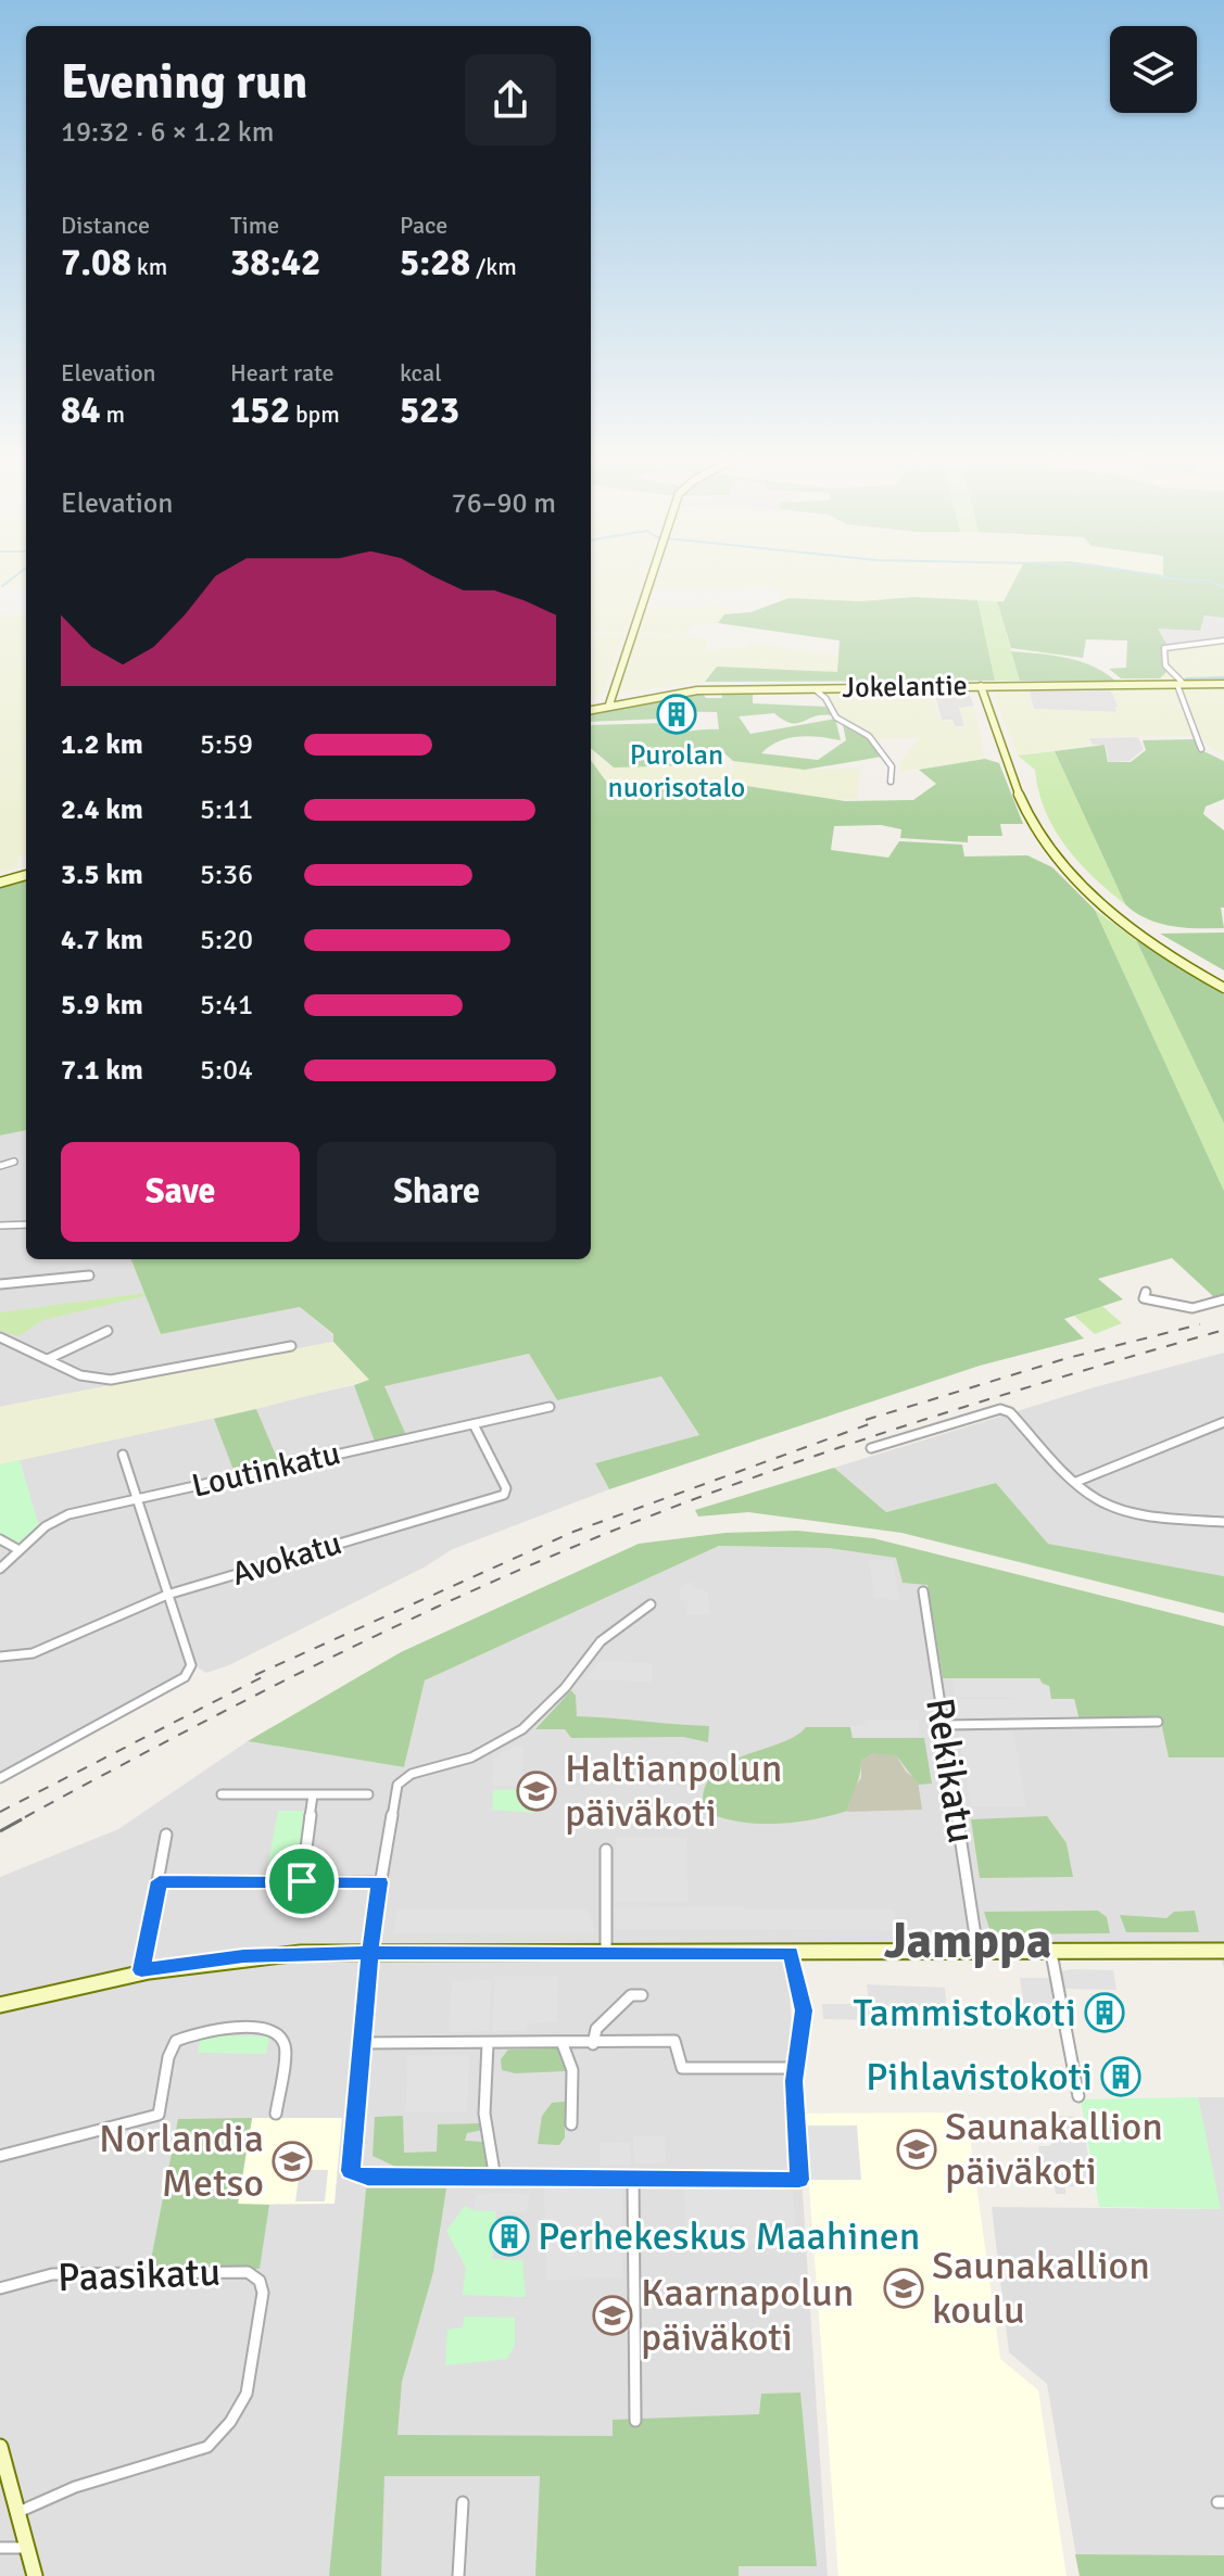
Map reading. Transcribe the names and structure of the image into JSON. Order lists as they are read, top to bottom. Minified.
{"streets":{"street":["Jokelantie","Loutinkatu","Avokatu","Rekikatu","Paasikatu"]},"crossings":[["Loutinkatu","Avokatu"]],"districts":["Jamppa"],"places":{"building":["Purolan nuorisotalo","Tammistokoti","Pihlavistokoti","Perhekeskus Maahinen"],"school or university":["Haltianpolun päiväkoti","Saunakallion päiväkoti","Norlandia Metso","Saunakallion koulu","Kaarnapolun päiväkoti"]},"page":{"heading":["Evening run","19:32 · 6 × 1.2 km"],"stats":[["Distance","7.08 km"],["Time","38:42"],["Pace","5:28 /km"],["Elevation","84 m"],["Heart rate","152 bpm"],["kcal","523"]],"chart":["Elevation","76–90 m"],"list":[{"name":"1.2 km","note":"5:59"},{"name":"2.4 km","note":"5:11"},{"name":"3.5 km","note":"5:36"},{"name":"4.7 km","note":"5:20"},{"name":"5.9 km","note":"5:41"},{"name":"7.1 km","note":"5:04"}],"buttons":["Save","Share"]}}
